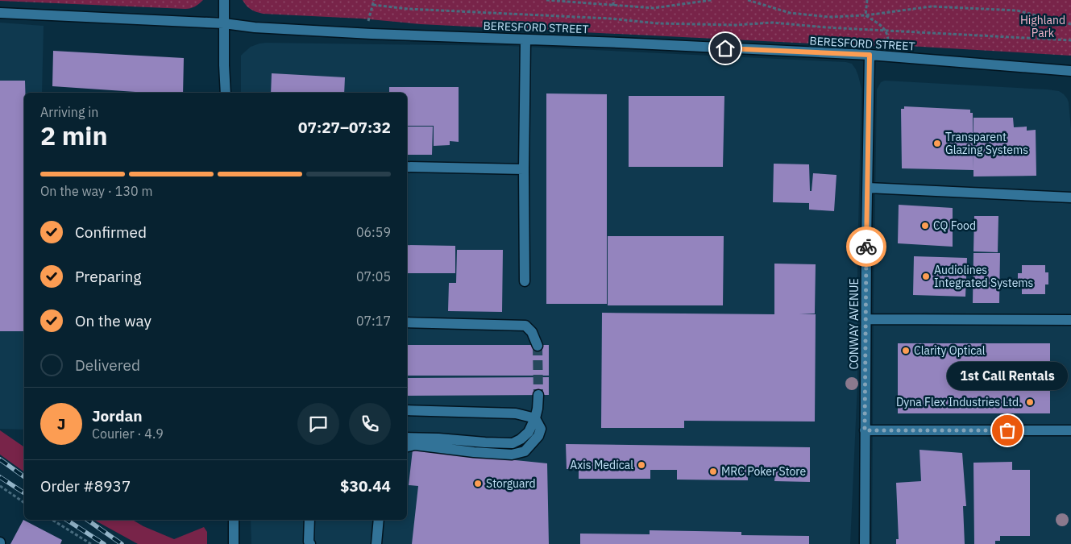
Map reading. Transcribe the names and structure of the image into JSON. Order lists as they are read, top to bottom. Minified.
{"streets":{"street":["BERESFORD STREET","CONWAY AVENUE"]},"crossings":[["BERESFORD STREET","CONWAY AVENUE"]],"parks":["Highland Park"],"places":["Transparent Glazing Systems","CQ Food","Audiolines Integrated Systems","Clarity Optical","Dyna Flex Industries Ltd.","1st Call Rentals","Axis Medical","MRC Poker Store","Storguard"],"page":{"heading":["2 min","Arriving in","07:27–07:32"],"panel":["Jordan","Courier · 4.9","Order #8937","$30.44"],"bar":"On the way · 130 m","list":[["Confirmed","06:59"],["Preparing","07:05"],["On the way","07:17"],"Delivered"],"bubble":"1st Call Rentals","round":"J"}}
